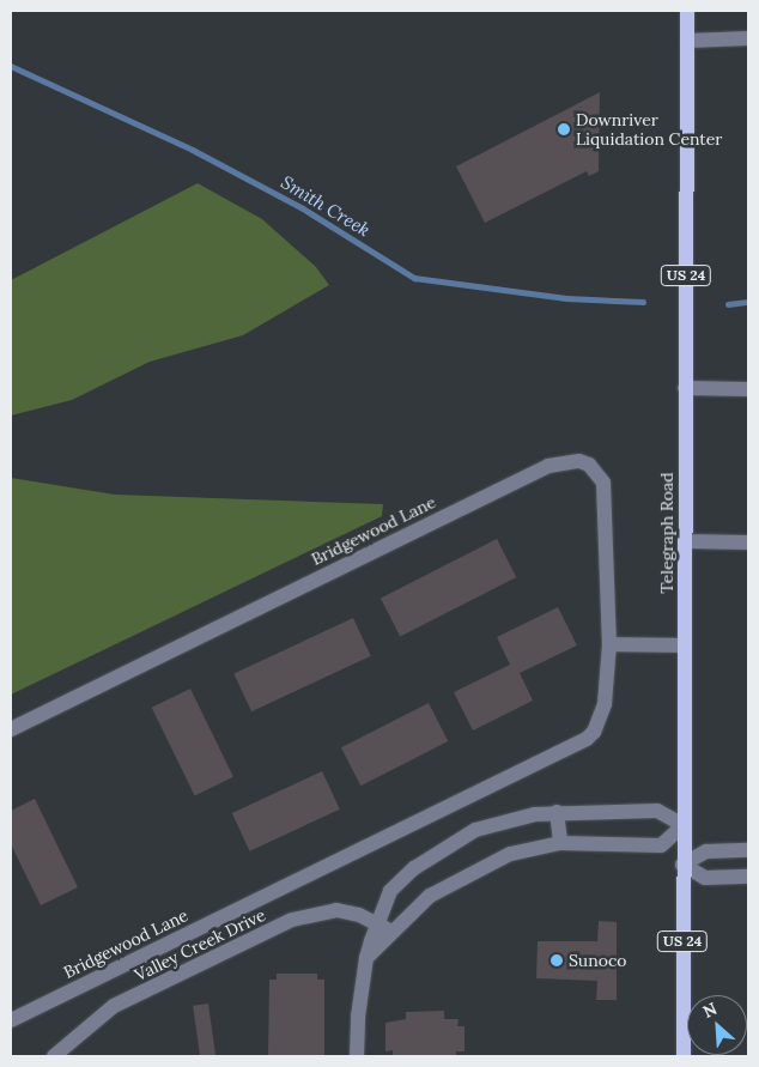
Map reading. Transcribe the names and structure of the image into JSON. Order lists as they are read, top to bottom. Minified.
{"streets":{"main road":["US 24","Telegraph Road"],"street":["Bridgewood Lane","Valley Creek Drive"]},"water":["Smith Creek"],"places":["Downriver Liquidation Center","Sunoco"],"north":"top left"}
